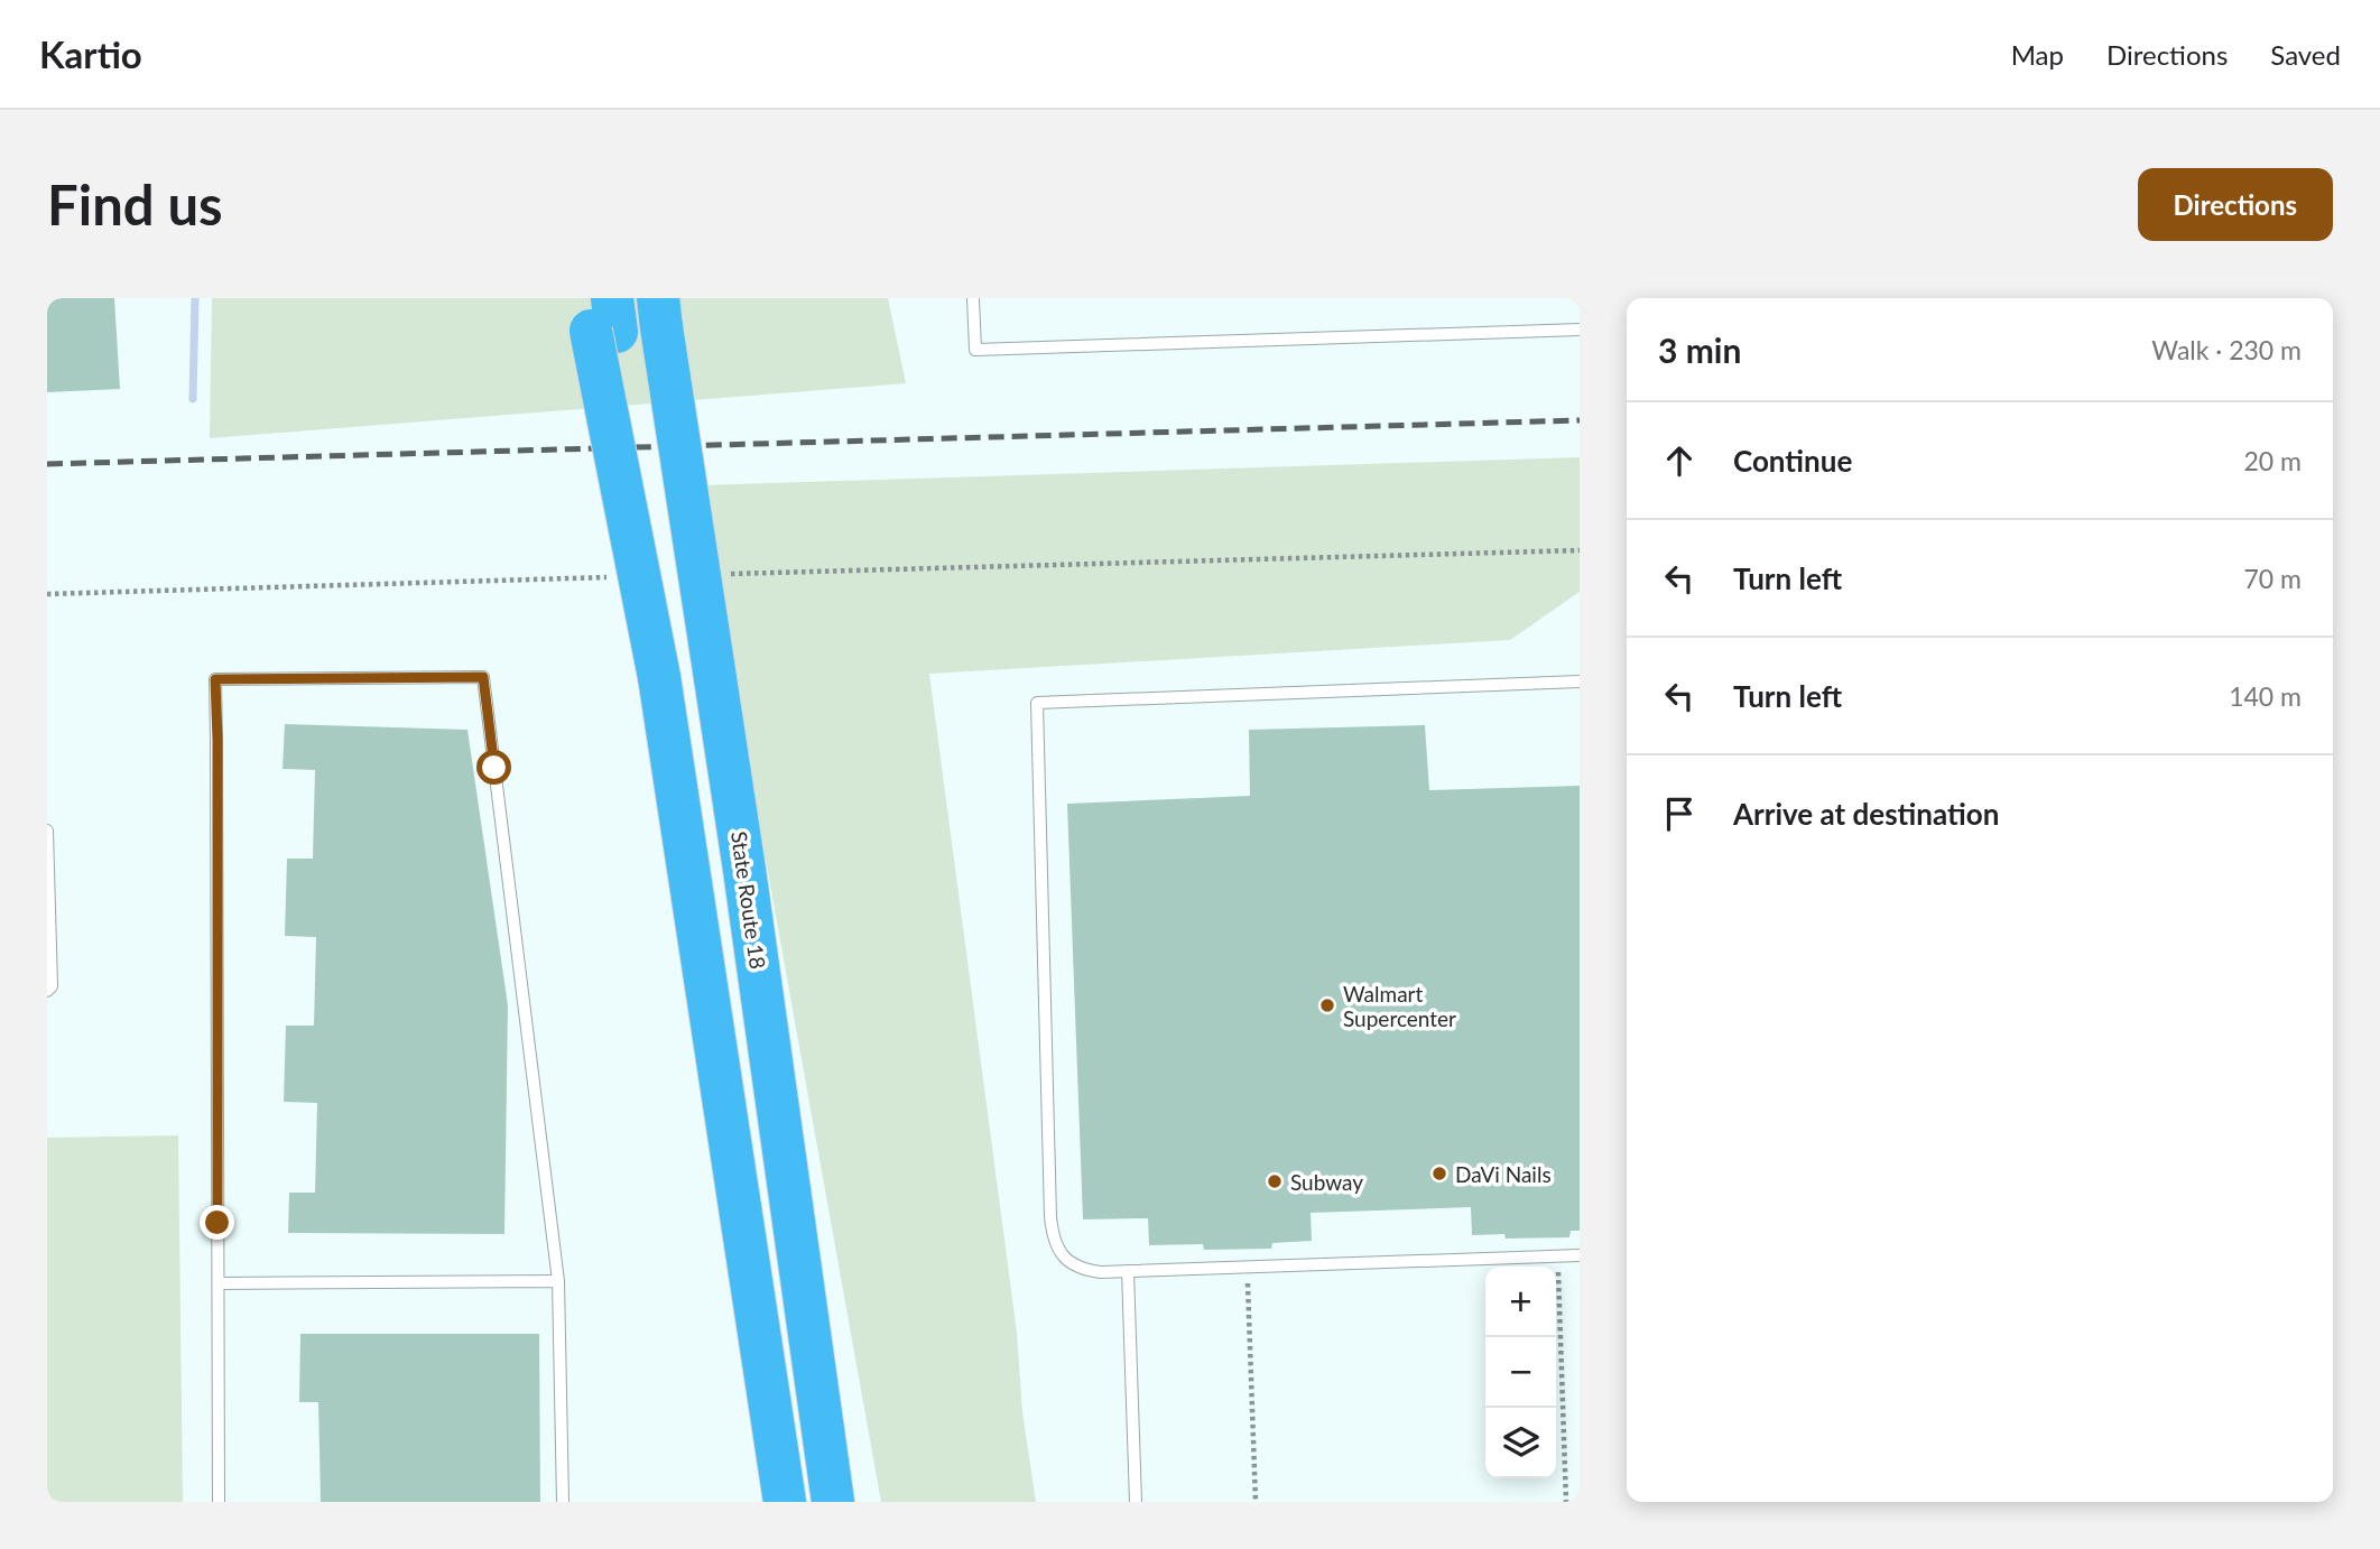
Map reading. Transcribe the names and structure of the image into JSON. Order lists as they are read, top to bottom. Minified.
{"streets":{"highway":["State Route 18"]},"places":["Walmart Supercenter","DaVi Nails","Subway"],"page":{"header":"Kartio","nav":["Map","Directions","Saved"],"buttons":"Directions","title":"Find us","heading":["3 min","Walk · 230 m"],"list":[["Continue","20 m"],["Turn left","70 m"],["Turn left","140 m"],"Arrive at destination"],"map_buttons":["+","−"]}}
